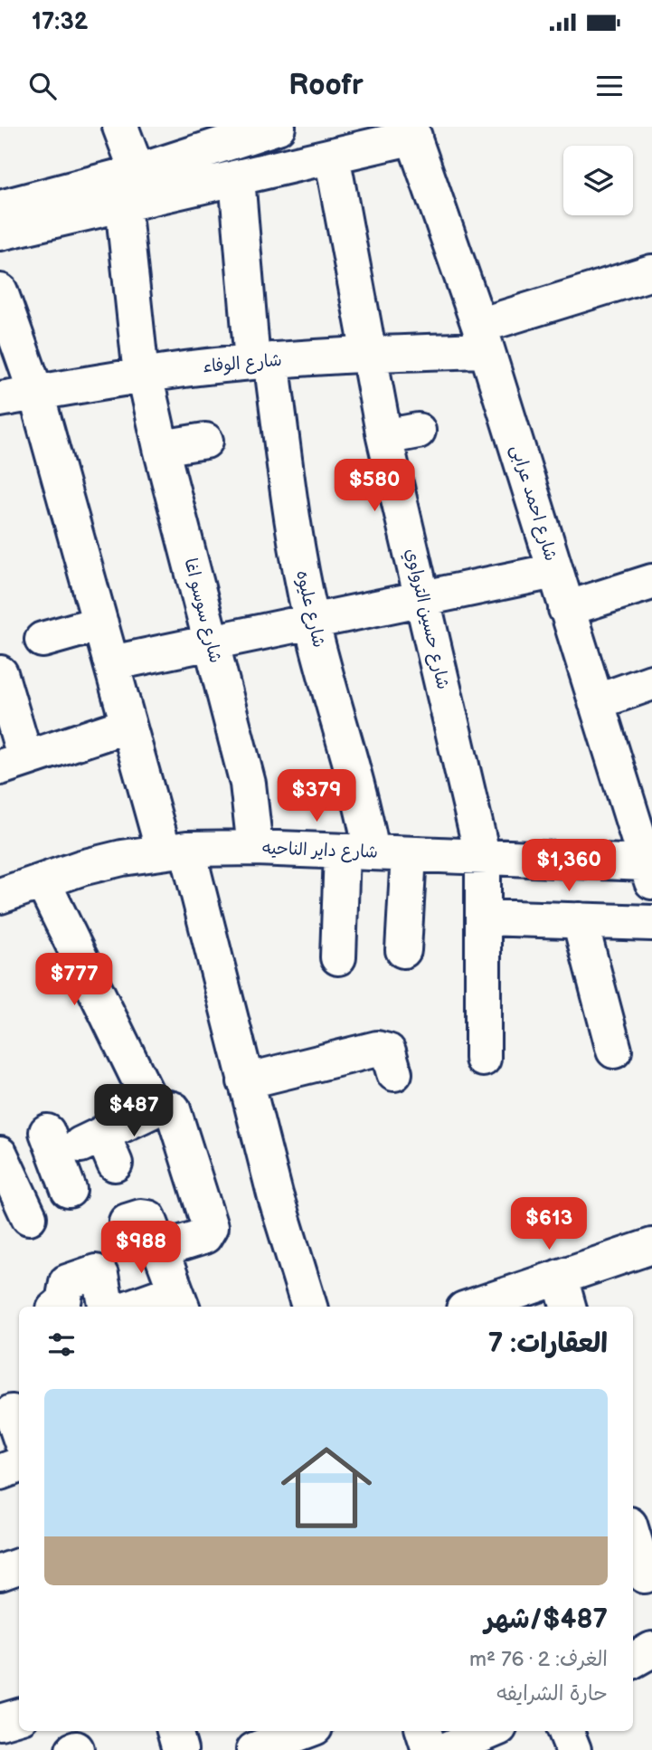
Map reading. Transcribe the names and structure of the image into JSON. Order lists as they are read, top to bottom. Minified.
{"streets":{"street":["شارع الوفاء","شارع احمد عرابى","شارع عليوه","شارع سوسو اغا","شارع حسين الترواوي","شارع داير الناحيه"]},"crossings":[["شارع الوفاء","شارع احمد عرابى"],["شارع الوفاء","شارع عليوه"],["شارع الوفاء","شارع سوسو اغا"],["شارع الوفاء","شارع حسين الترواوي"],["شارع احمد عرابى","شارع داير الناحيه"],["شارع عليوه","شارع داير الناحيه"],["شارع سوسو اغا","شارع داير الناحيه"],["شارع حسين الترواوي","شارع داير الناحيه"]],"page":{"status":"17:32","header":"Roofr","price":["$580","$379","$1,360","$777","$487","$613","$988"],"heading":"العقارات: 7","list":[{"name":"$487/شهر","note":"الغرف: 2 · 76 m² · حارة الشرايفه"}]}}
